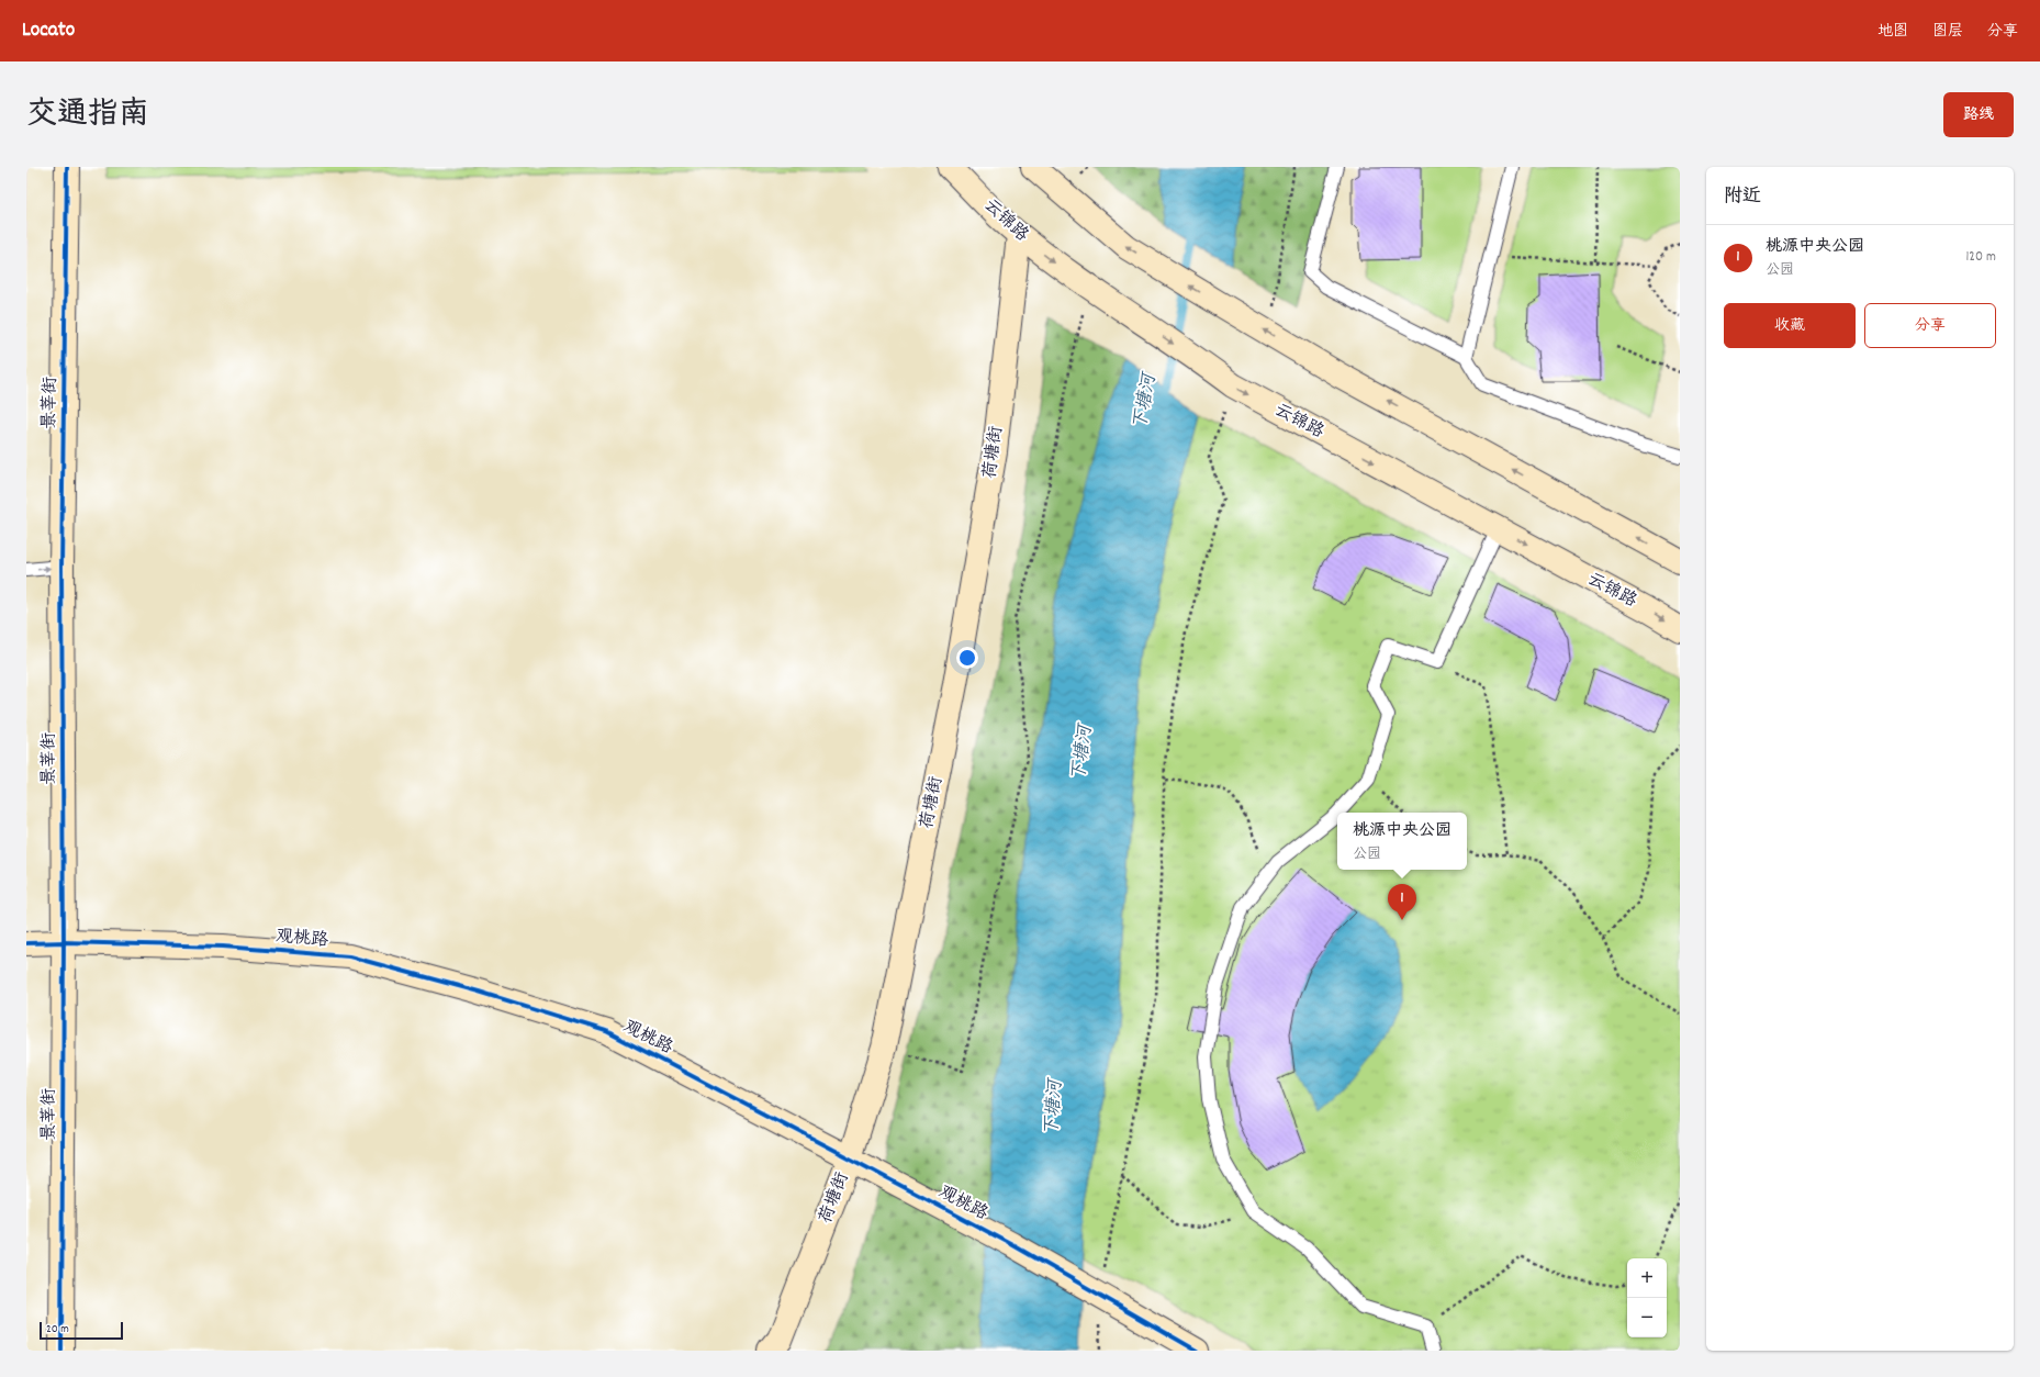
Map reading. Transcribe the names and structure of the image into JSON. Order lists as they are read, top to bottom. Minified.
{"streets":{"street":["云锦路","景莘街","荷塘街","观桃路"]},"crossings":[["云锦路","荷塘街"],["景莘街","观桃路"],["荷塘街","观桃路"]],"water":["下塘河"],"scale_bar":"20 m","page":{"header":"Locato","nav":["地图","图层","分享"],"title":"交通指南","buttons":["路线",["收藏","分享"]],"heading":"附近","list":[{"mark":"1","name":"桃源中央公园","note":"公园","value":"120 m"}],"popup":["桃源中央公园","公园"],"pins":"1","map_buttons":["+","−"],"scale":"20 m"}}
